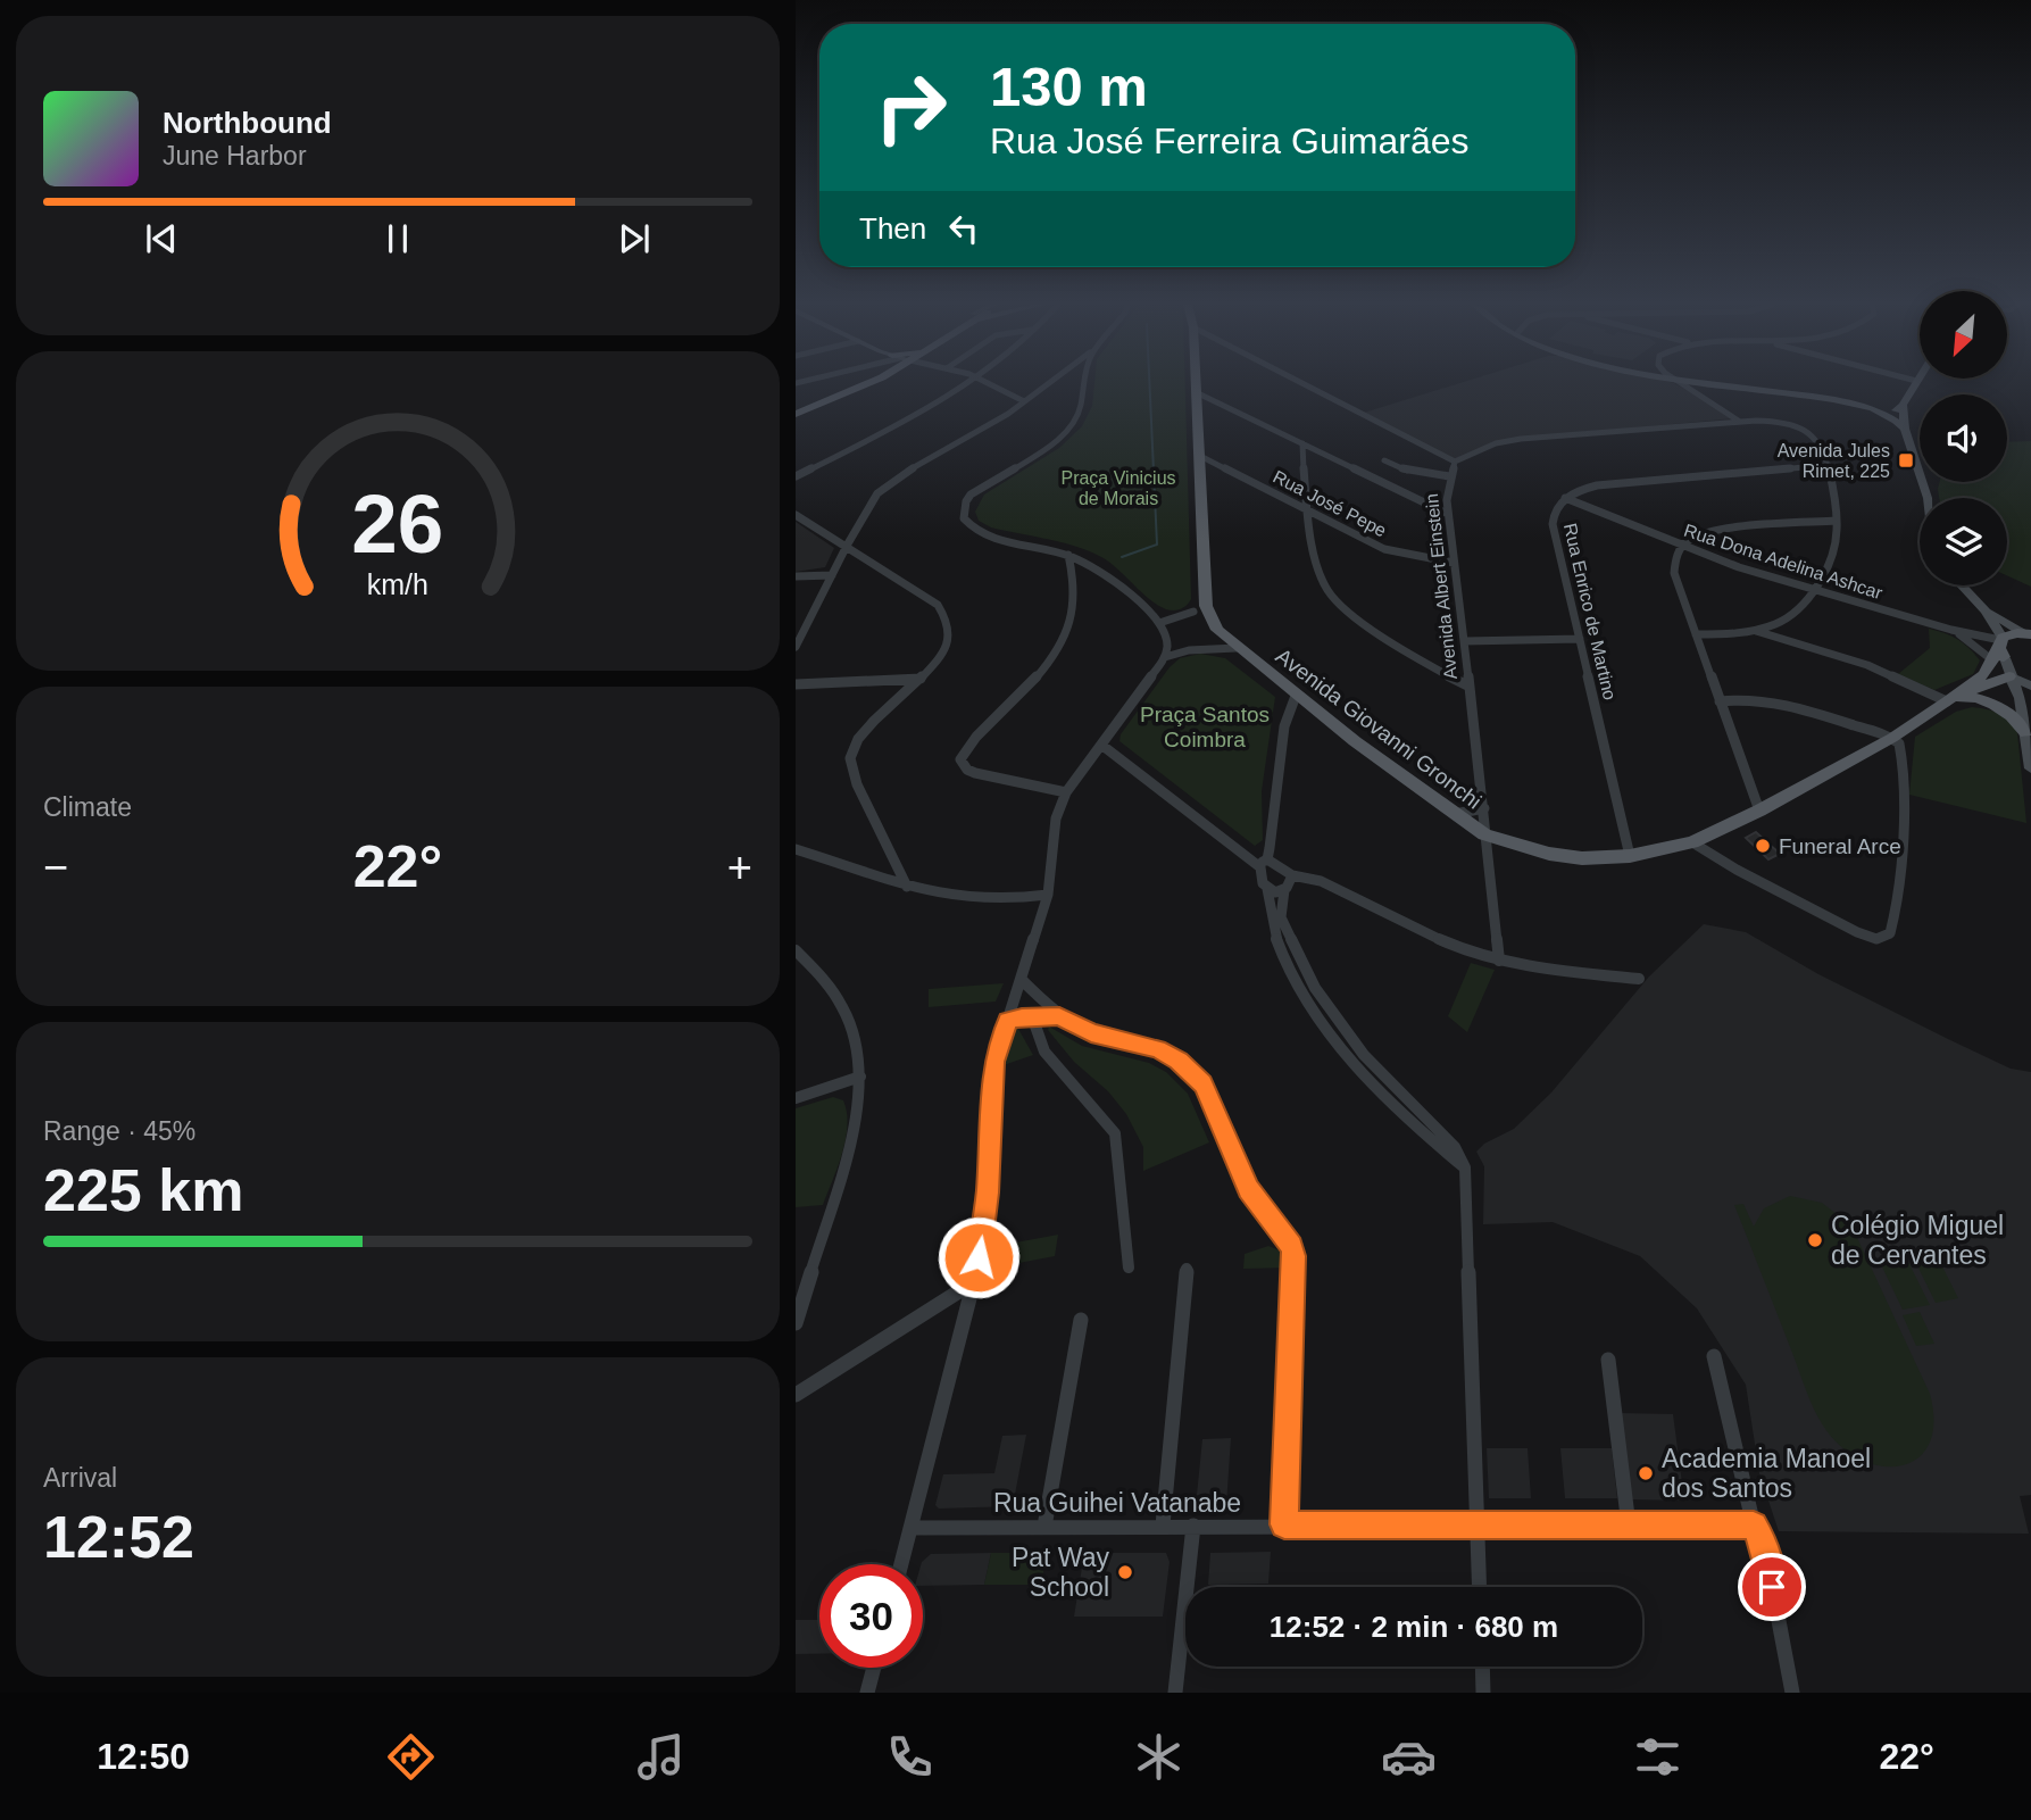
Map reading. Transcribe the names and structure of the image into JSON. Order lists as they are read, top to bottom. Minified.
{"streets":{"main road":["Avenida Giovanni Gronchi"],"street":["Rua José Pepe","Rua Dona Adelina Ashcar","Avenida Albert Einstein","Rua Enrico de Martino","Rua Guihei Vatanabe"]},"crossings":[["Rua José Pepe","Avenida Albert Einstein"],["Rua José Pepe","Avenida Giovanni Gronchi"],["Rua Dona Adelina Ashcar","Avenida Albert Einstein"],["Rua Dona Adelina Ashcar","Rua Enrico de Martino"],["Rua Dona Adelina Ashcar","Avenida Giovanni Gronchi"],["Avenida Albert Einstein","Rua Enrico de Martino"],["Avenida Albert Einstein","Avenida Giovanni Gronchi"],["Rua Enrico de Martino","Avenida Giovanni Gronchi"]],"parks":["Praça Vinicius de Morais","Praça Santos Coimbra"],"places":{"transit":["Avenida Jules Rimet, 225"],"other":["Funeral Arce","Colégio Miguel de Cervantes","Academia Manoel dos Santos","Pat Way School"]},"north":"bottom left","page":{"turn":["130 m","Rua José Ferreira Guimarães"],"song":["Northbound","June Harbor"],"then":"Then","tile":["Climate",["Range · 45%","225 km"],["Arrival","12:52"]],"heat":["−","22°","+"],"limit":"30","trip":"12:52 · 2 min · 680 m","tabs":["12:50","22°"],"gauge":["26","km/h"]}}
